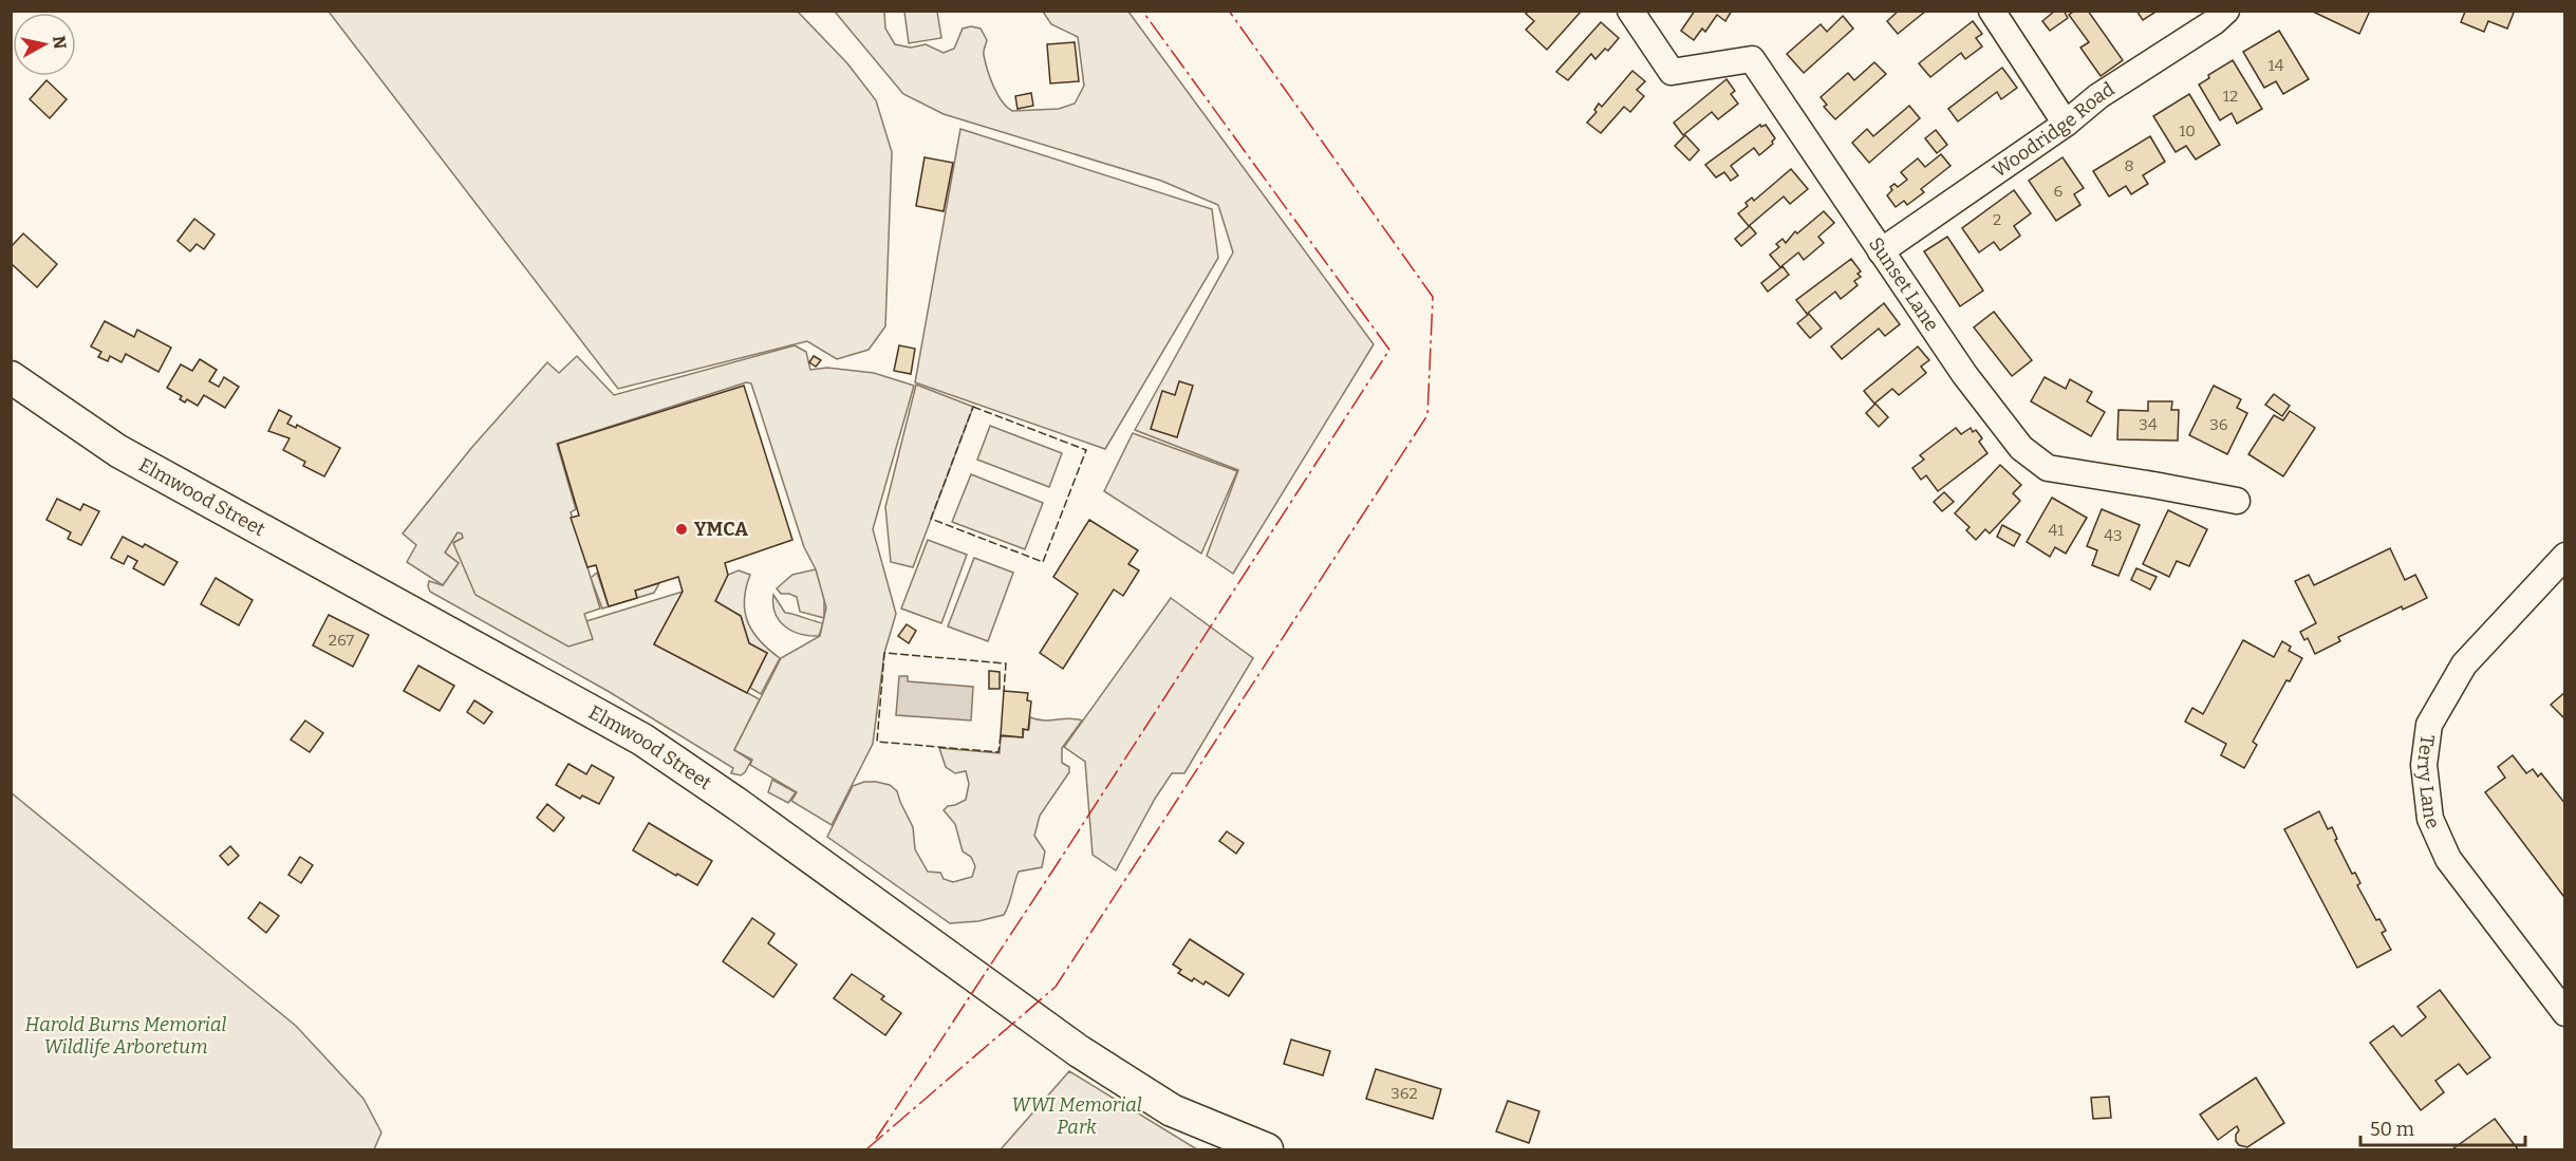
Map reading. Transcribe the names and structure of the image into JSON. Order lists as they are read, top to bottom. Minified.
{"streets":{"main road":["Elmwood Street"],"street":["Woodridge Road","Sunset Lane","Terry Lane"]},"crossings":[["Woodridge Road","Sunset Lane"]],"parks":["Harold Burns Memorial Wildlife Arboretum","WWI Memorial Park"],"places":["YMCA"],"house_numbers":["14","12","10","8","6","2","34","36","41","43","267","362"],"scale_bar":"50 m","north":"right"}
